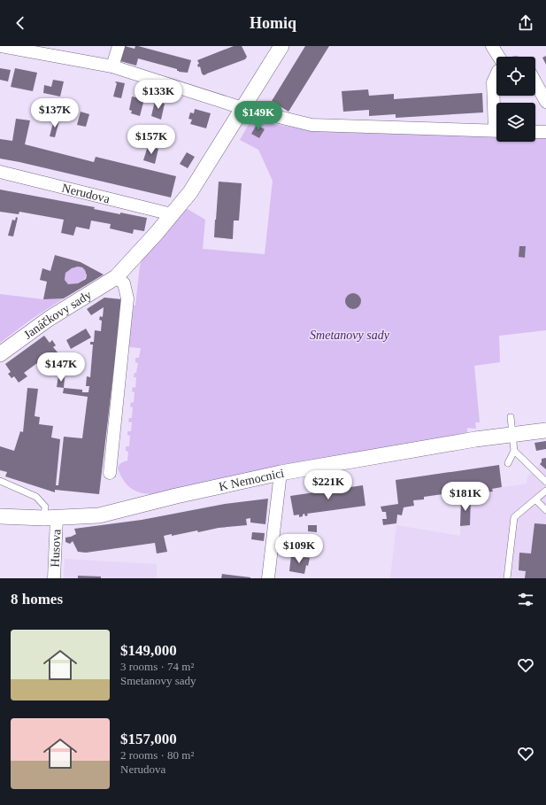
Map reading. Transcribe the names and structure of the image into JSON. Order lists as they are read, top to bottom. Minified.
{"streets":{"street":["Nerudova","Janáčkovy sady","K Nemocnici","Husova"]},"crossings":[["K Nemocnici","Husova"]],"parks":["Smetanovy sady"],"page":{"header":"Homiq","price":["$133K","$137K","$149K","$157K","$147K","$221K","$181K","$109K"],"heading":"8 homes","list":[{"name":"$149,000","note":"3 rooms · 74 m² · Smetanovy sady"},{"name":"$157,000","note":"2 rooms · 80 m² · Nerudova"}]}}
